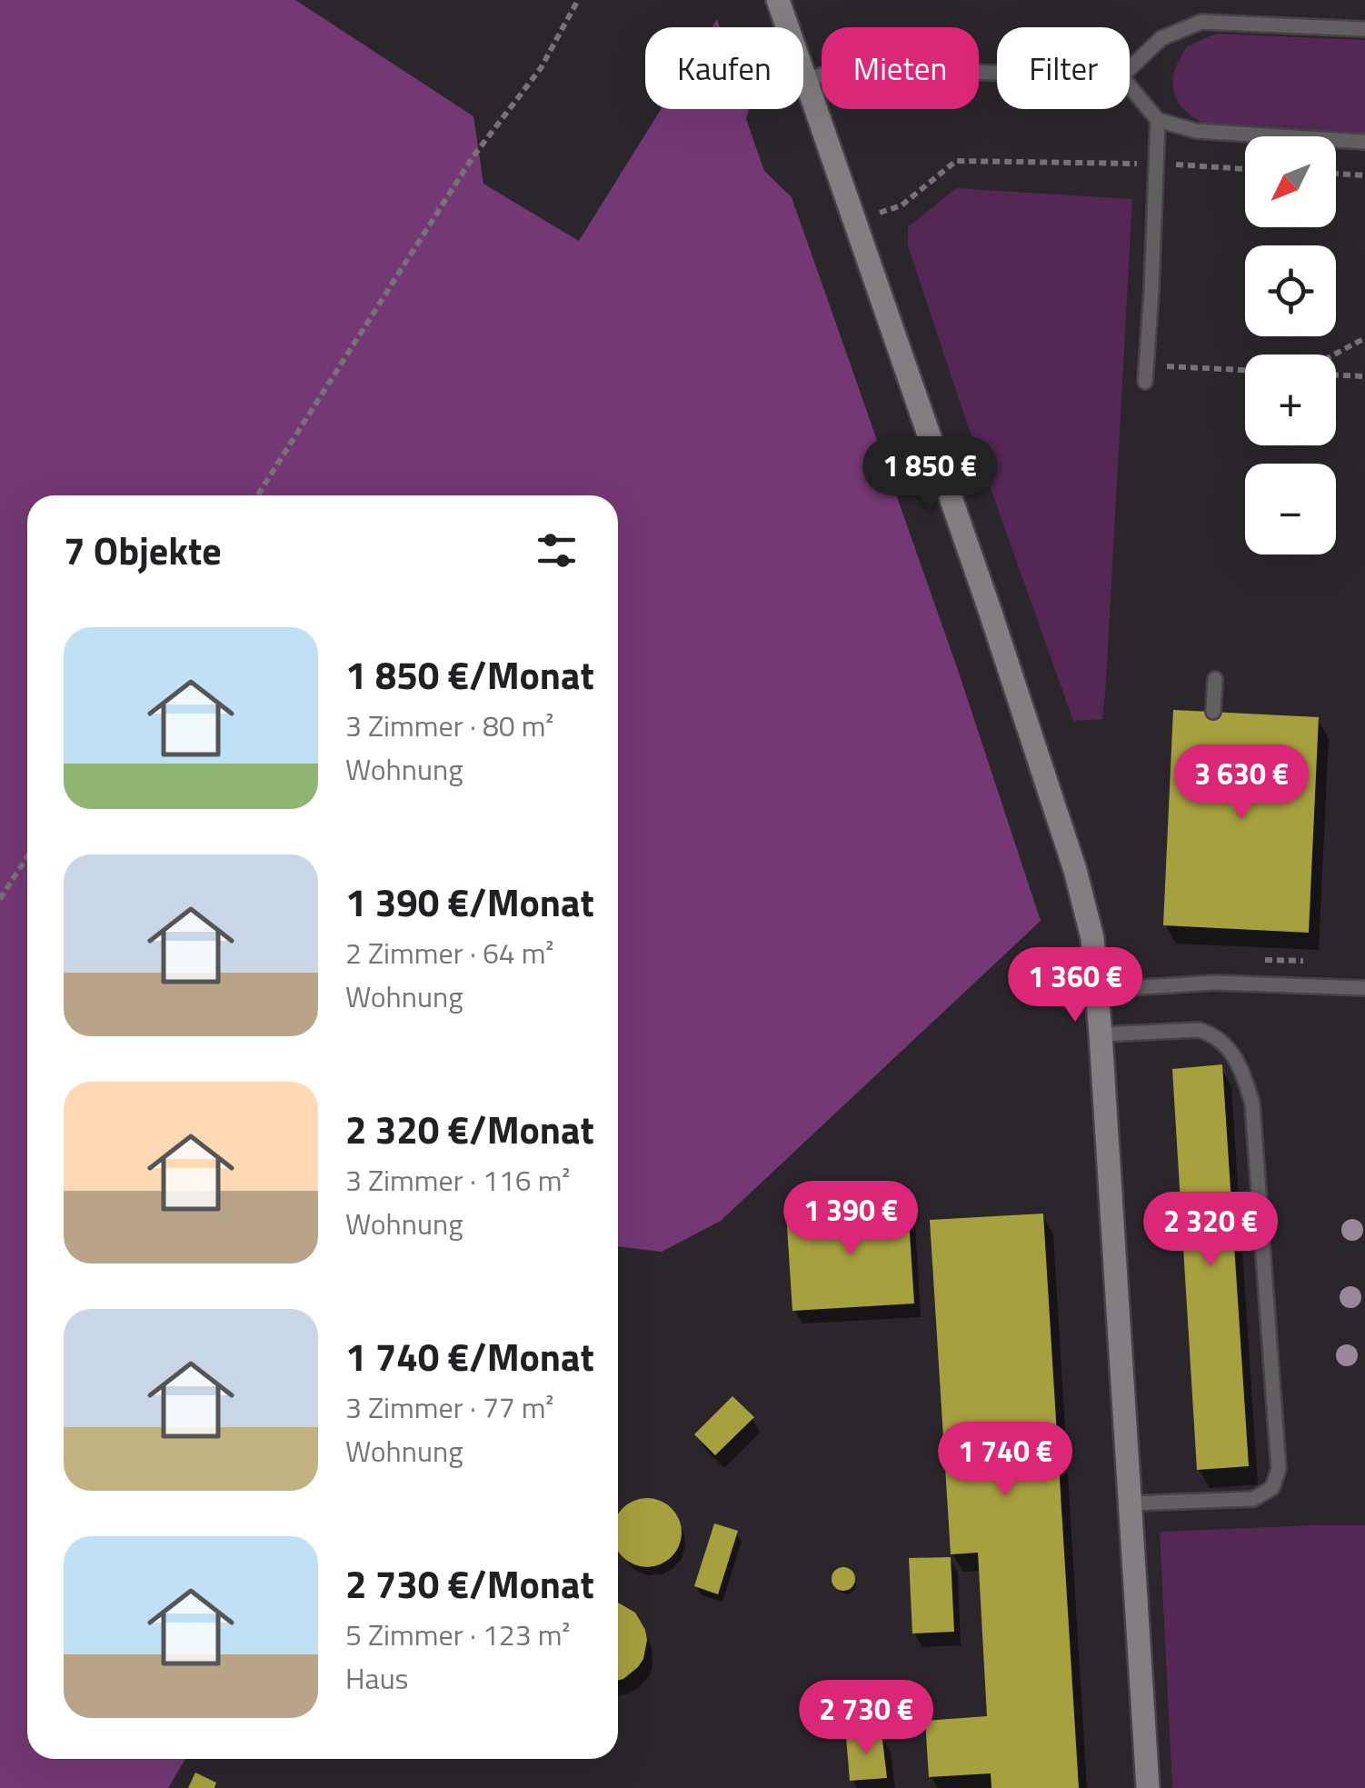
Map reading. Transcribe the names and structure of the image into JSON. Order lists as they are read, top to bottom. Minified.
{"north":"bottom left","page":{"chip":["Kaufen","Mieten","Filter"],"map_buttons":["+","−"],"price":["1 850 €","3 630 €","1 360 €","1 390 €","2 320 €","1 740 €","2 730 €"],"heading":"7 Objekte","list":[{"name":"1 850 €/Monat","note":"3 Zimmer · 80 m² · Wohnung"},{"name":"1 390 €/Monat","note":"2 Zimmer · 64 m² · Wohnung"},{"name":"2 320 €/Monat","note":"3 Zimmer · 116 m² · Wohnung"},{"name":"1 740 €/Monat","note":"3 Zimmer · 77 m² · Wohnung"},{"name":"2 730 €/Monat","note":"5 Zimmer · 123 m² · Haus"}]}}
